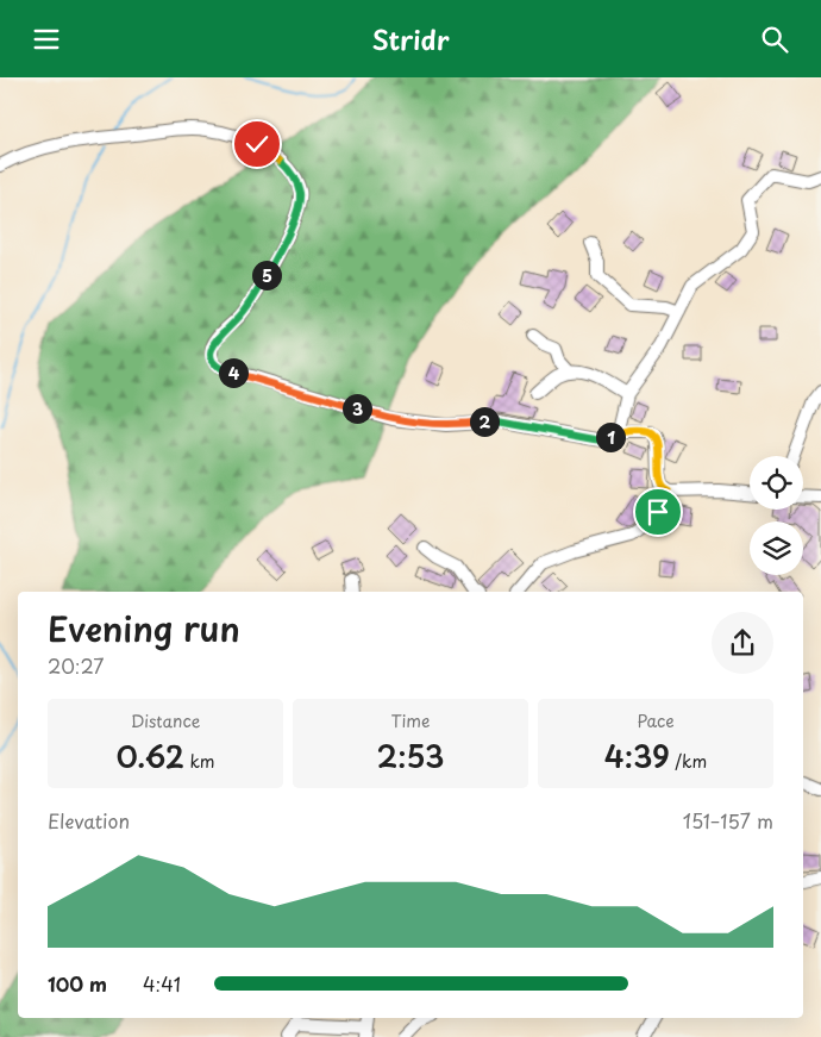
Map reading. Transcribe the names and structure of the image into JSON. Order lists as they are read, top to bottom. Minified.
{"page":{"header":"Stridr","pins":["5","4","3","2","1"],"heading":["Evening run","20:27"],"stats":[["Distance","0.62 km"],["Time","2:53"],["Pace","4:39 /km"]],"chart":["Elevation","151–157 m"],"list":[{"name":"100 m","note":"4:41"}]}}
